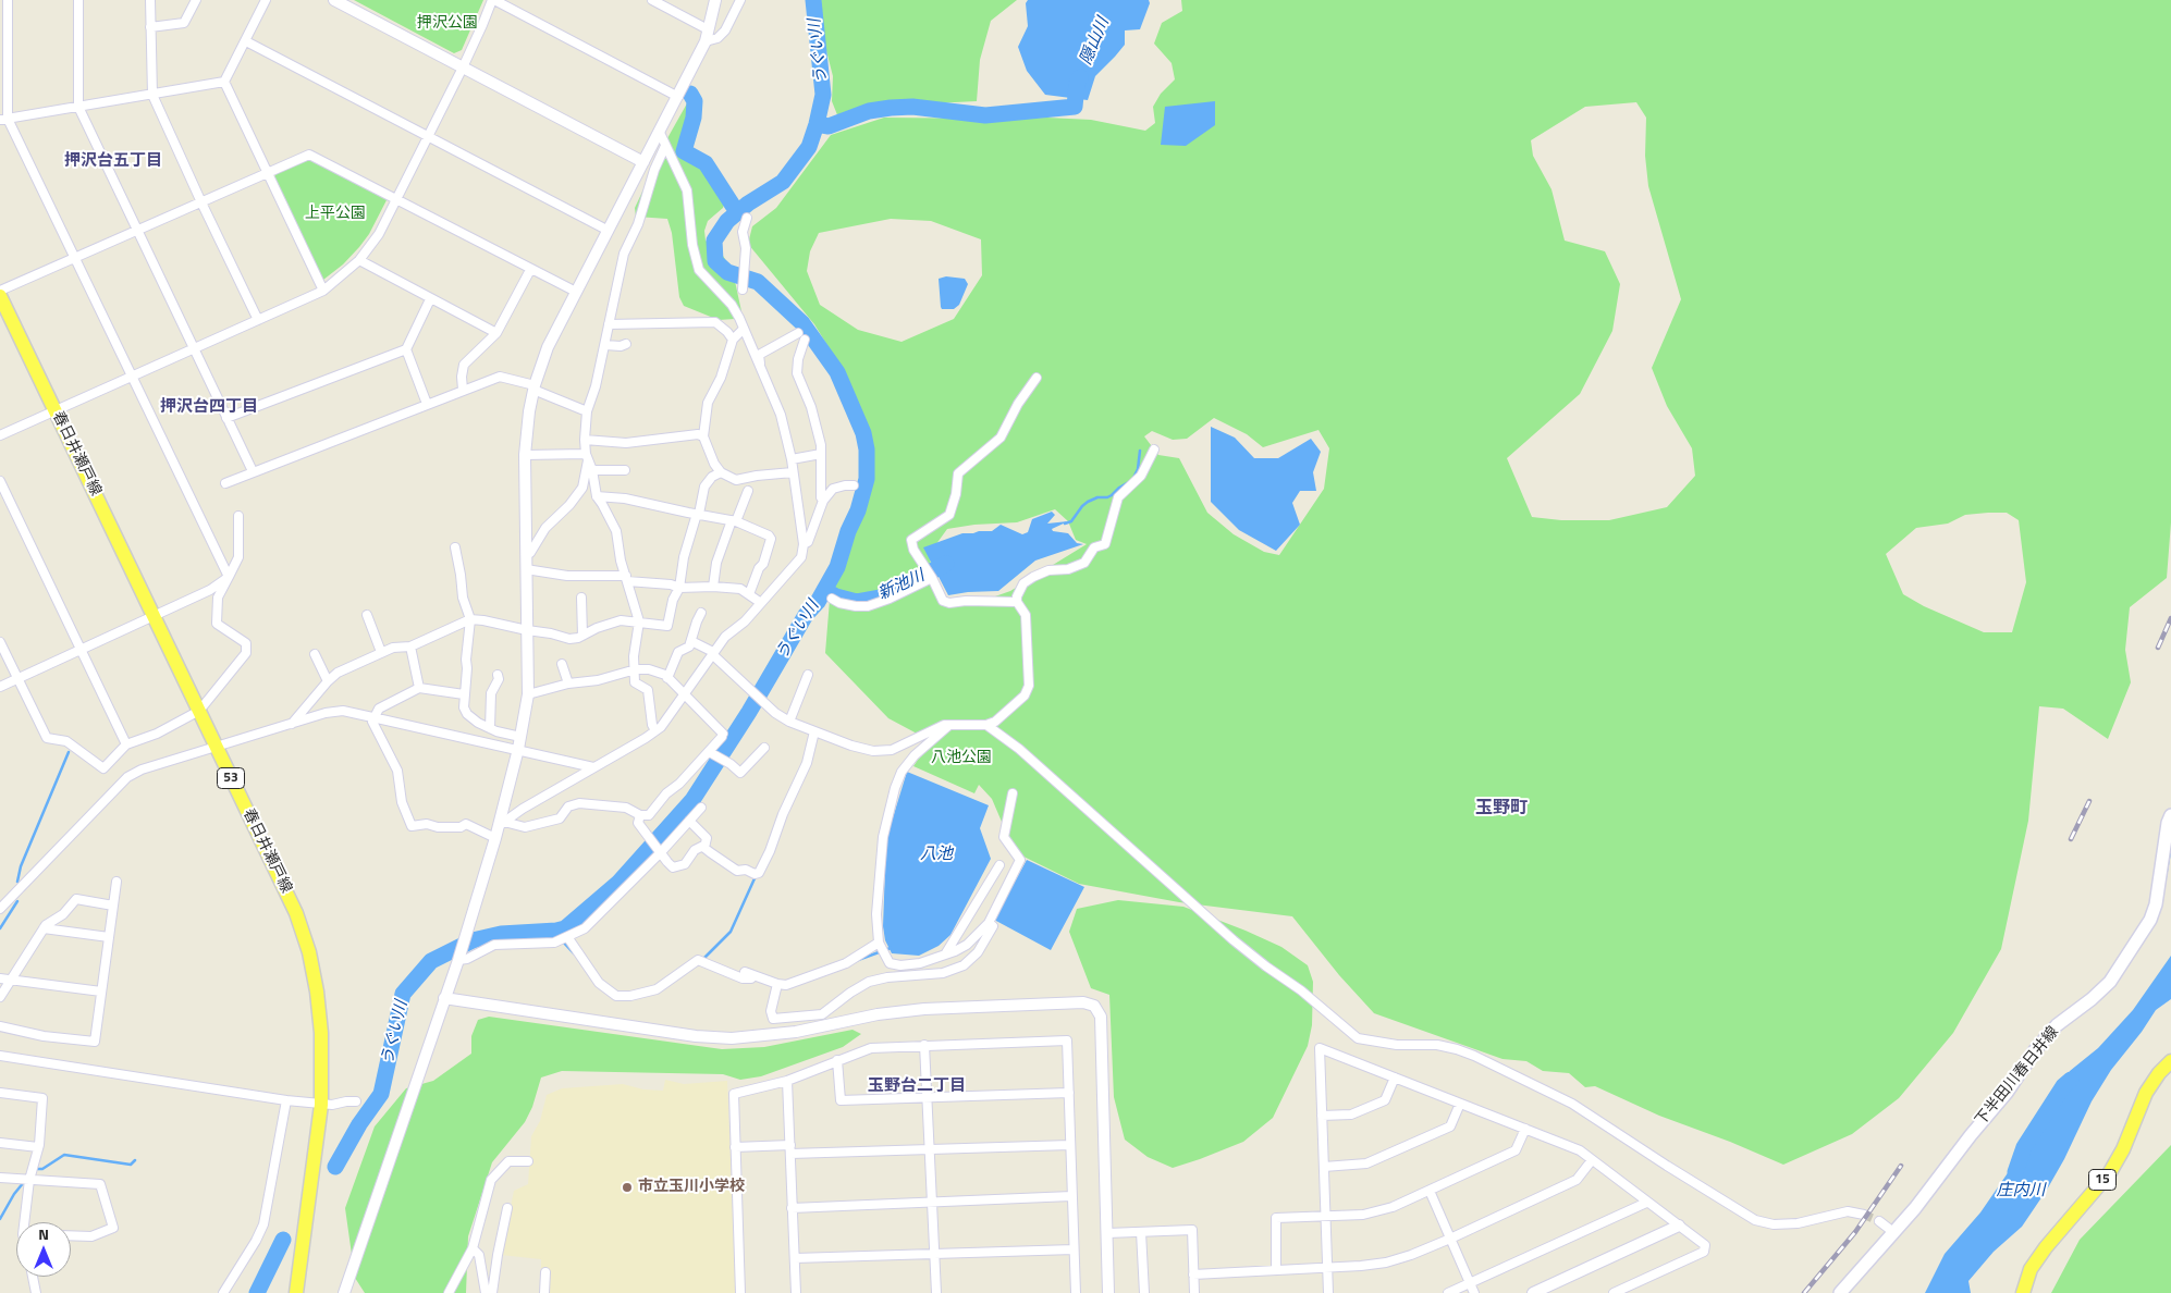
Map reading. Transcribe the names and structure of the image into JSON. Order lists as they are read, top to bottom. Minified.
{"streets":{"main road":["春日井瀬戸線","53","下半田川春日井線","15"]},"districts":["押沢台五丁目","押沢台四丁目","玉野町","玉野台二丁目"],"water":["隠山川","うぐい川","新池川","八池","庄内川"],"parks":["押沢公園","上平公園","八池公園"],"places":["市立玉川小学校"],"north":"top"}
